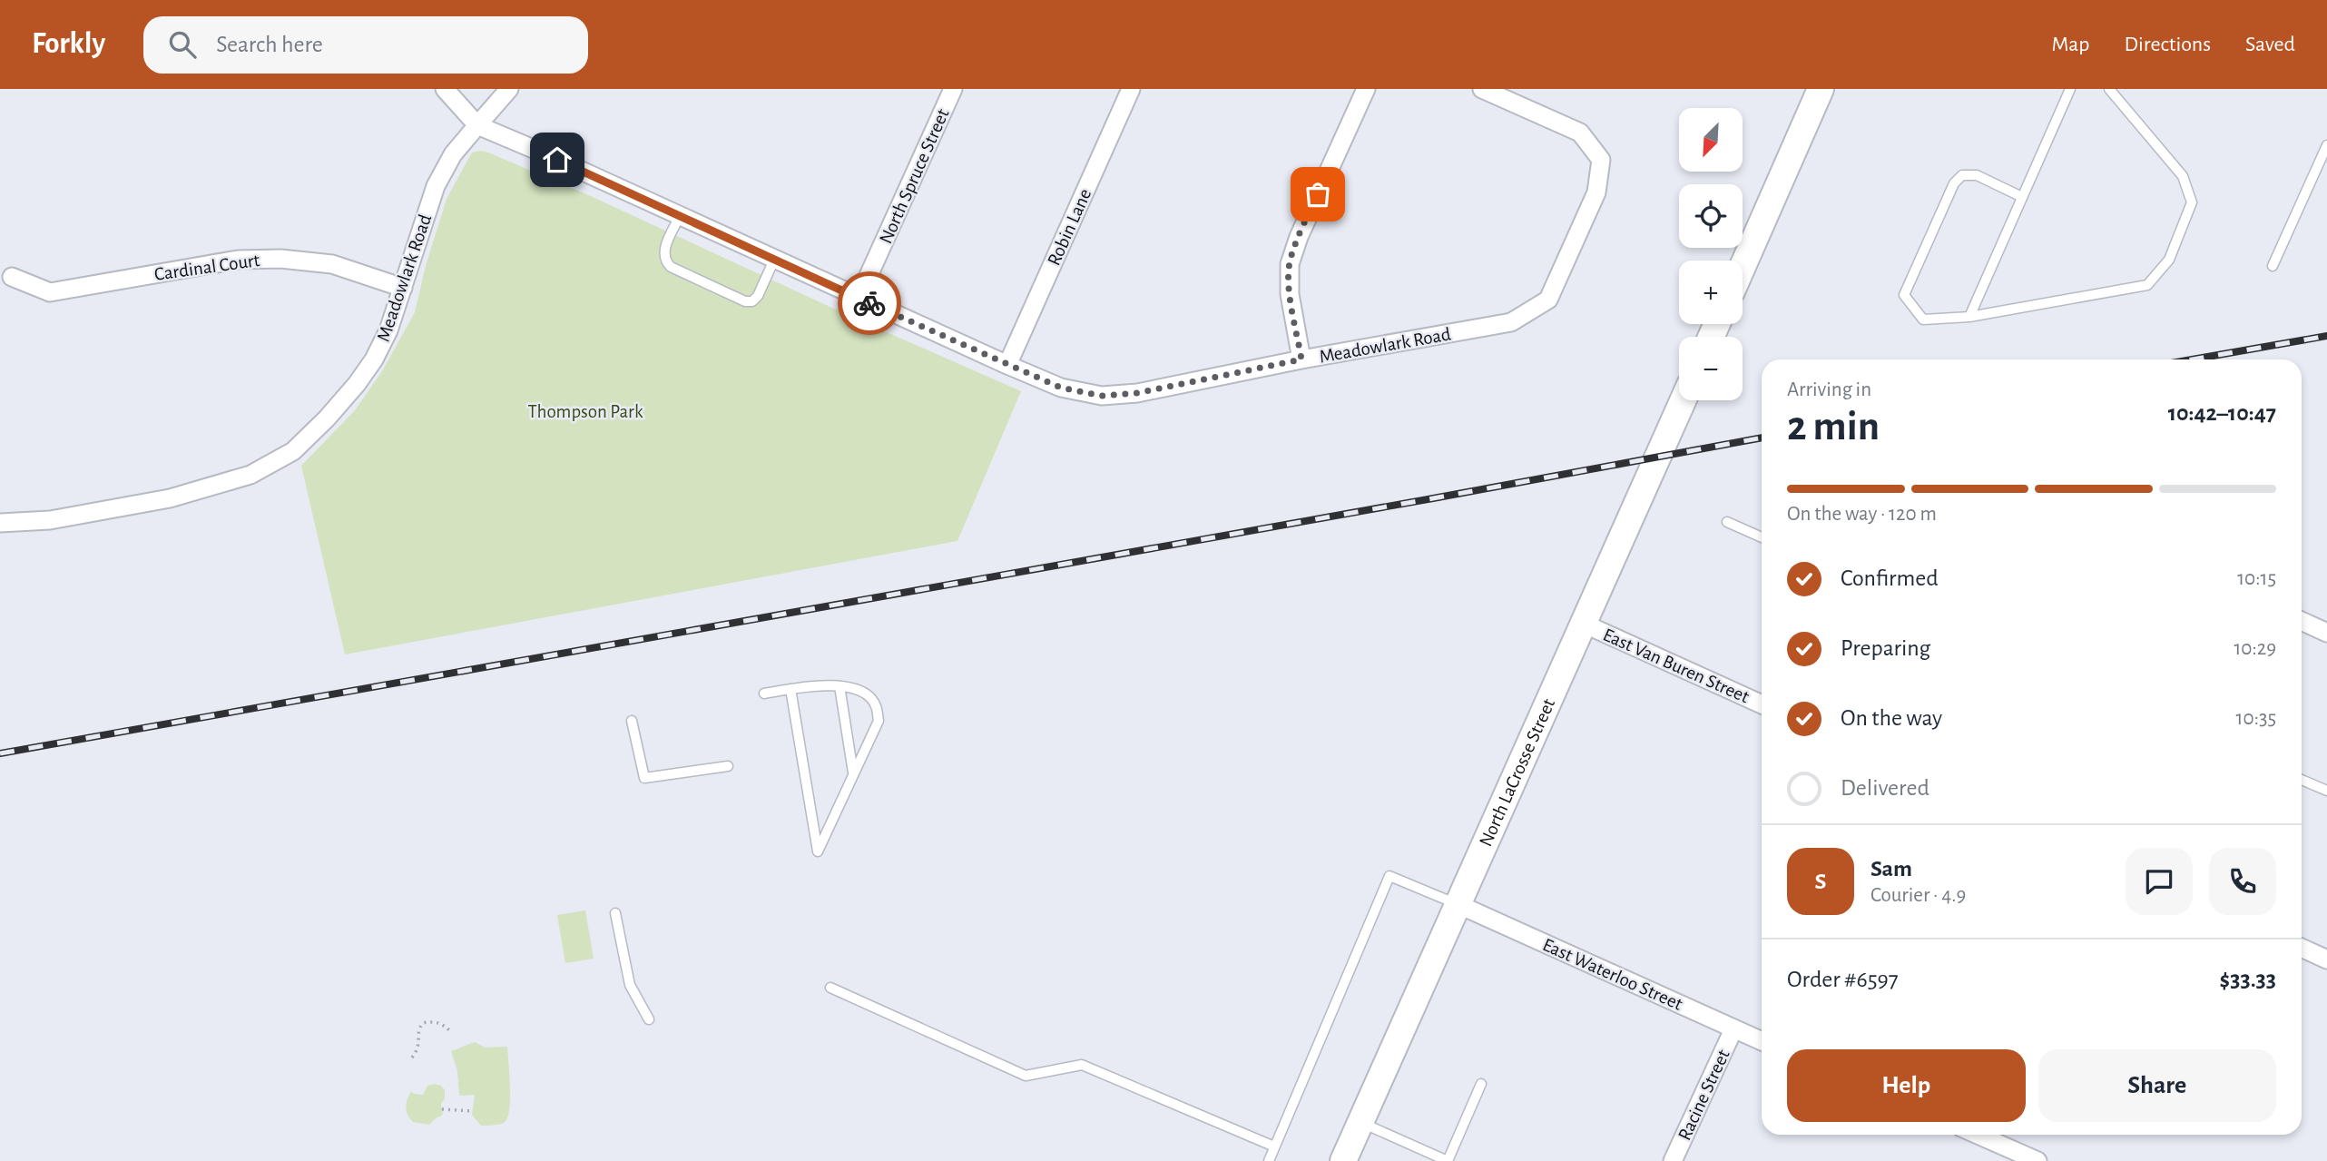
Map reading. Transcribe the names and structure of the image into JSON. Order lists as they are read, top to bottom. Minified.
{"streets":{"main road":["North LaCrosse Street"],"street":["North Spruce Street","Robin Lane","Cardinal Court","Meadowlark Road","East Van Buren Street","East Waterloo Street","Racine Street"]},"crossings":[["North Spruce Street","Meadowlark Road"],["Robin Lane","Meadowlark Road"],["Cardinal Court","Meadowlark Road"],["East Van Buren Street","North LaCrosse Street"],["North LaCrosse Street","East Waterloo Street"],["East Waterloo Street","Racine Street"]],"parks":["Thompson Park"],"north":"bottom left","page":{"header":"Forkly","search":"Search here","nav":["Map","Directions","Saved"],"map_buttons":["+","−"],"heading":["2 min","Arriving in","10:42–10:47"],"panel":["Sam","Courier · 4.9","Order #6597","$33.33"],"bar":"On the way · 120 m","list":[["Confirmed","10:15"],["Preparing","10:29"],["On the way","10:35"],"Delivered"],"round":"S","buttons":["Help","Share"]}}
